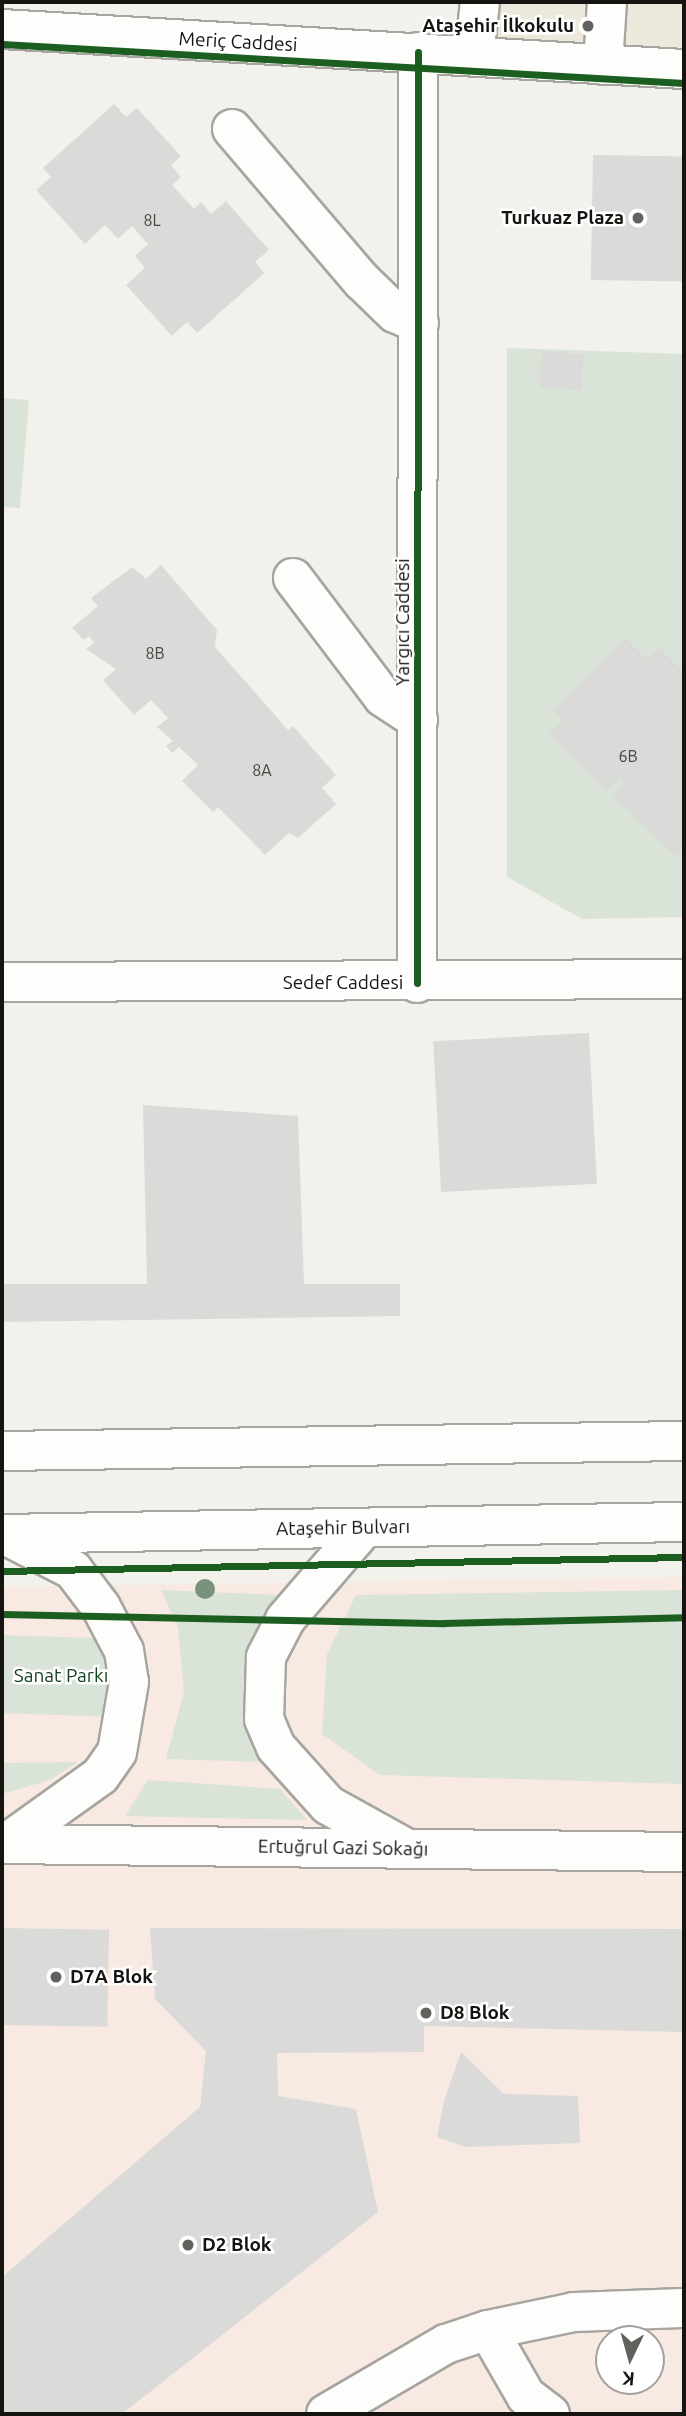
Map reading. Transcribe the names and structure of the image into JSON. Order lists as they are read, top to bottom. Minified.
{"streets":{"street":["Meriç Caddesi","Yargıcı Caddesi","Sedef Caddesi","Ataşehir Bulvarı","Ertuğrul Gazi Sokağı"]},"crossings":[["Meriç Caddesi","Yargıcı Caddesi"],["Yargıcı Caddesi","Sedef Caddesi"]],"parks":["Sanat Parkı"],"places":["Ataşehir İlkokulu","Turkuaz Plaza","D7A Blok","D8 Blok","D2 Blok"],"house_numbers":["8L","8B","6B","8A"],"north":"bottom"}
